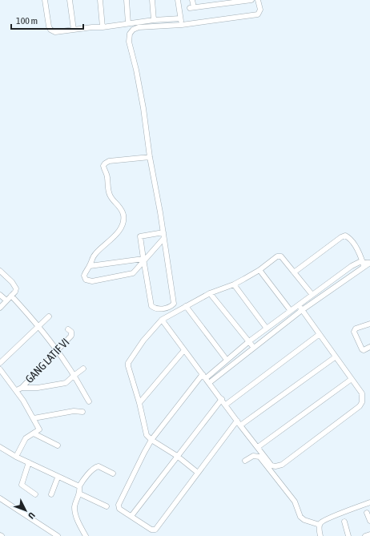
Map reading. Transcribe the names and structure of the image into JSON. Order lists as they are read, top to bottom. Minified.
{"streets":{"street":["GANG LATIF VI"]},"scale_bar":"100 m","north":"bottom right"}
